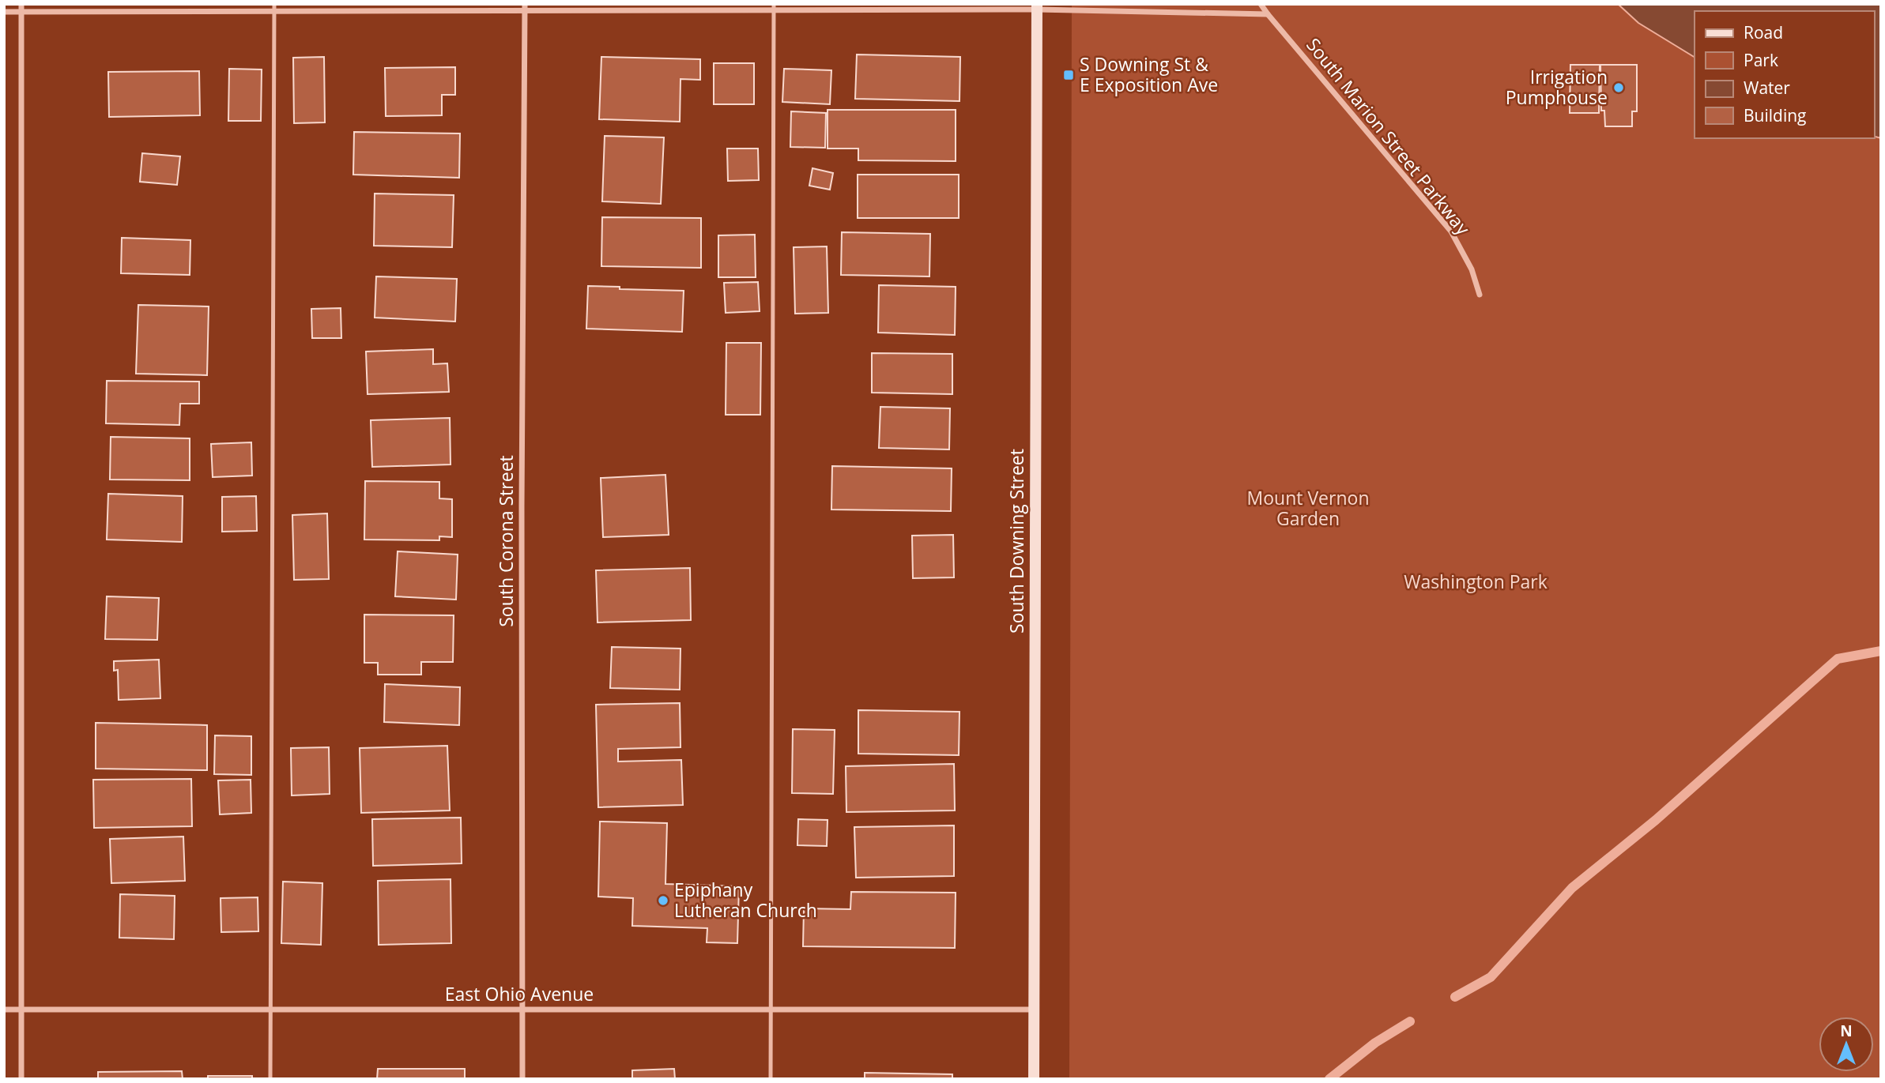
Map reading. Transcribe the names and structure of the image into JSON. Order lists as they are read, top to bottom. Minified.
{"streets":{"main road":["South Downing Street"],"street":["South Marion Street Parkway","South Corona Street","East Ohio Avenue"]},"crossings":[["South Corona Street","East Ohio Avenue"],["South Downing Street","East Ohio Avenue"]],"parks":["Mount Vernon Garden","Washington Park"],"places":{"transit":["S Downing St & E Exposition Ave"],"other":["Irrigation Pumphouse","Epiphany Lutheran Church"]},"legend":["Road","Park","Water","Building"],"north":"top"}
